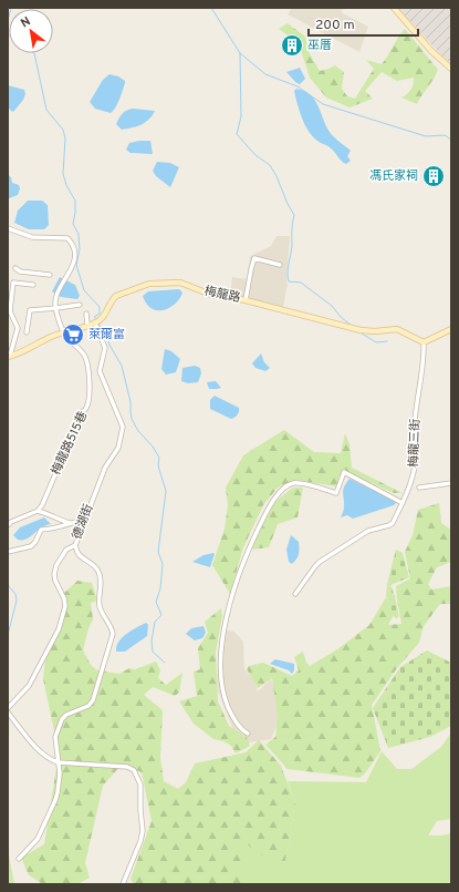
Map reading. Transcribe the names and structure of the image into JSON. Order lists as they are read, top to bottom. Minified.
{"streets":{"street":["梅龍路","梅龍路515巷","梅龍三街","德湖街"]},"crossings":[["梅龍路","梅龍三街"],["梅龍路","德湖街"]],"places":{"building":["巫厝","馮氏家祠"],"supermarket":["萊爾富"]},"scale_bar":"200 m","north":"top left"}
